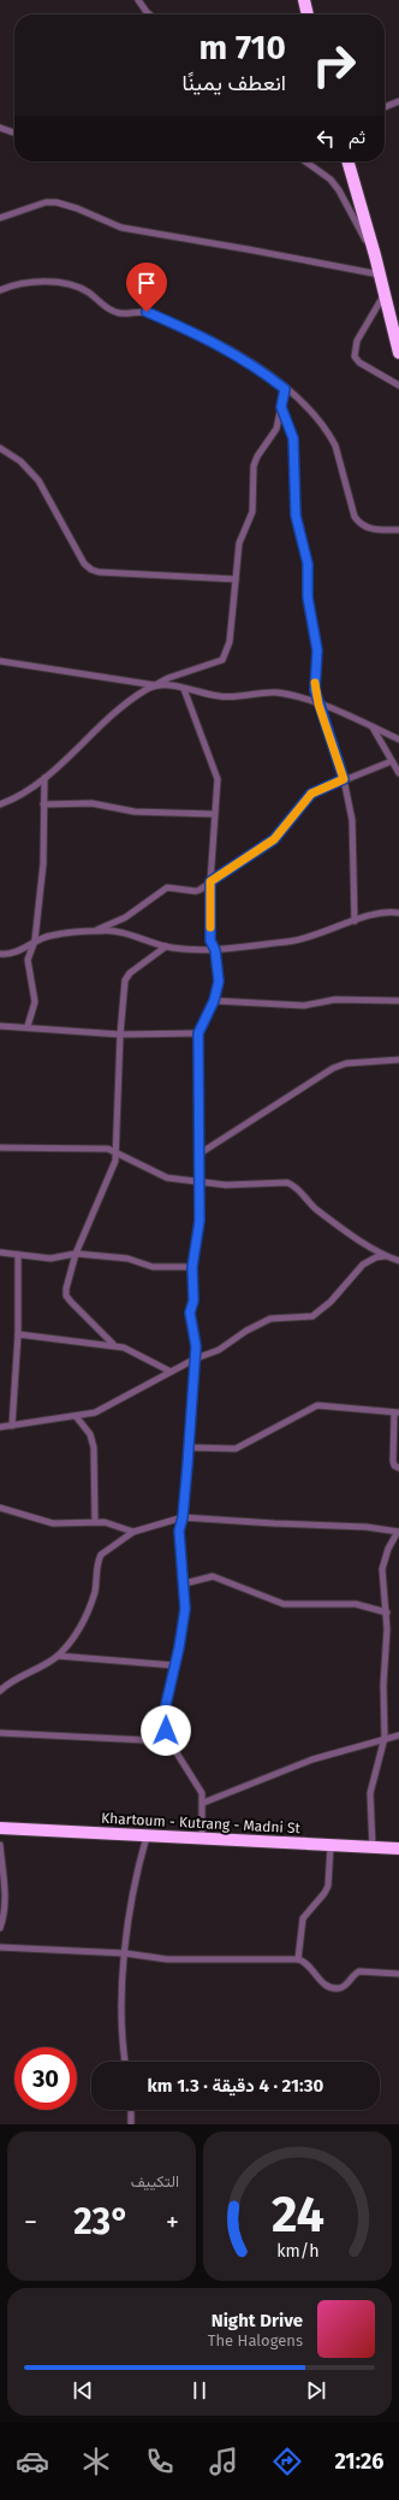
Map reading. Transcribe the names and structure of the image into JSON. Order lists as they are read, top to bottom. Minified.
{"streets":{"highway":["Khartoum - Kutrang - Madni St"]},"page":{"turn":["710 m","انعطف يمينًا"],"then":"ثم","limit":"30","trip":"21:30 · 4 دقيقة · 1.3 km","tile":"التكييف","heat":["−","23°","+"],"song":["Night Drive","The Halogens"],"tabs":"21:26","gauge":["24","km/h"]}}
